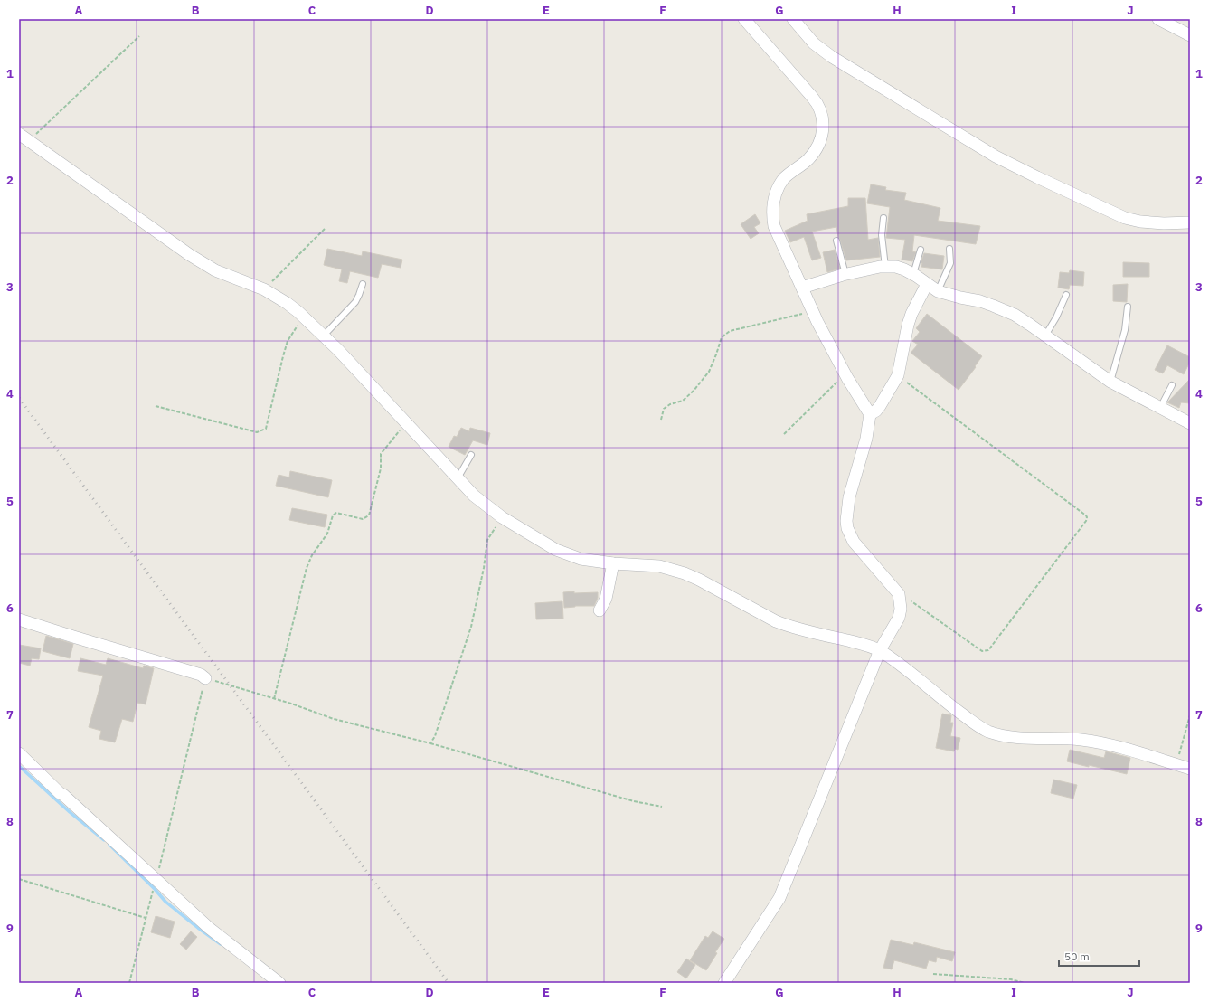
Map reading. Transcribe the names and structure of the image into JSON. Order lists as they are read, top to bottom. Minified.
{"scale_bar":"50 m","grid":{"columns":["A","B","C","D","E","F","G","H","I","J"],"rows":["1","2","3","4","5","6","7","8","9"]}}
